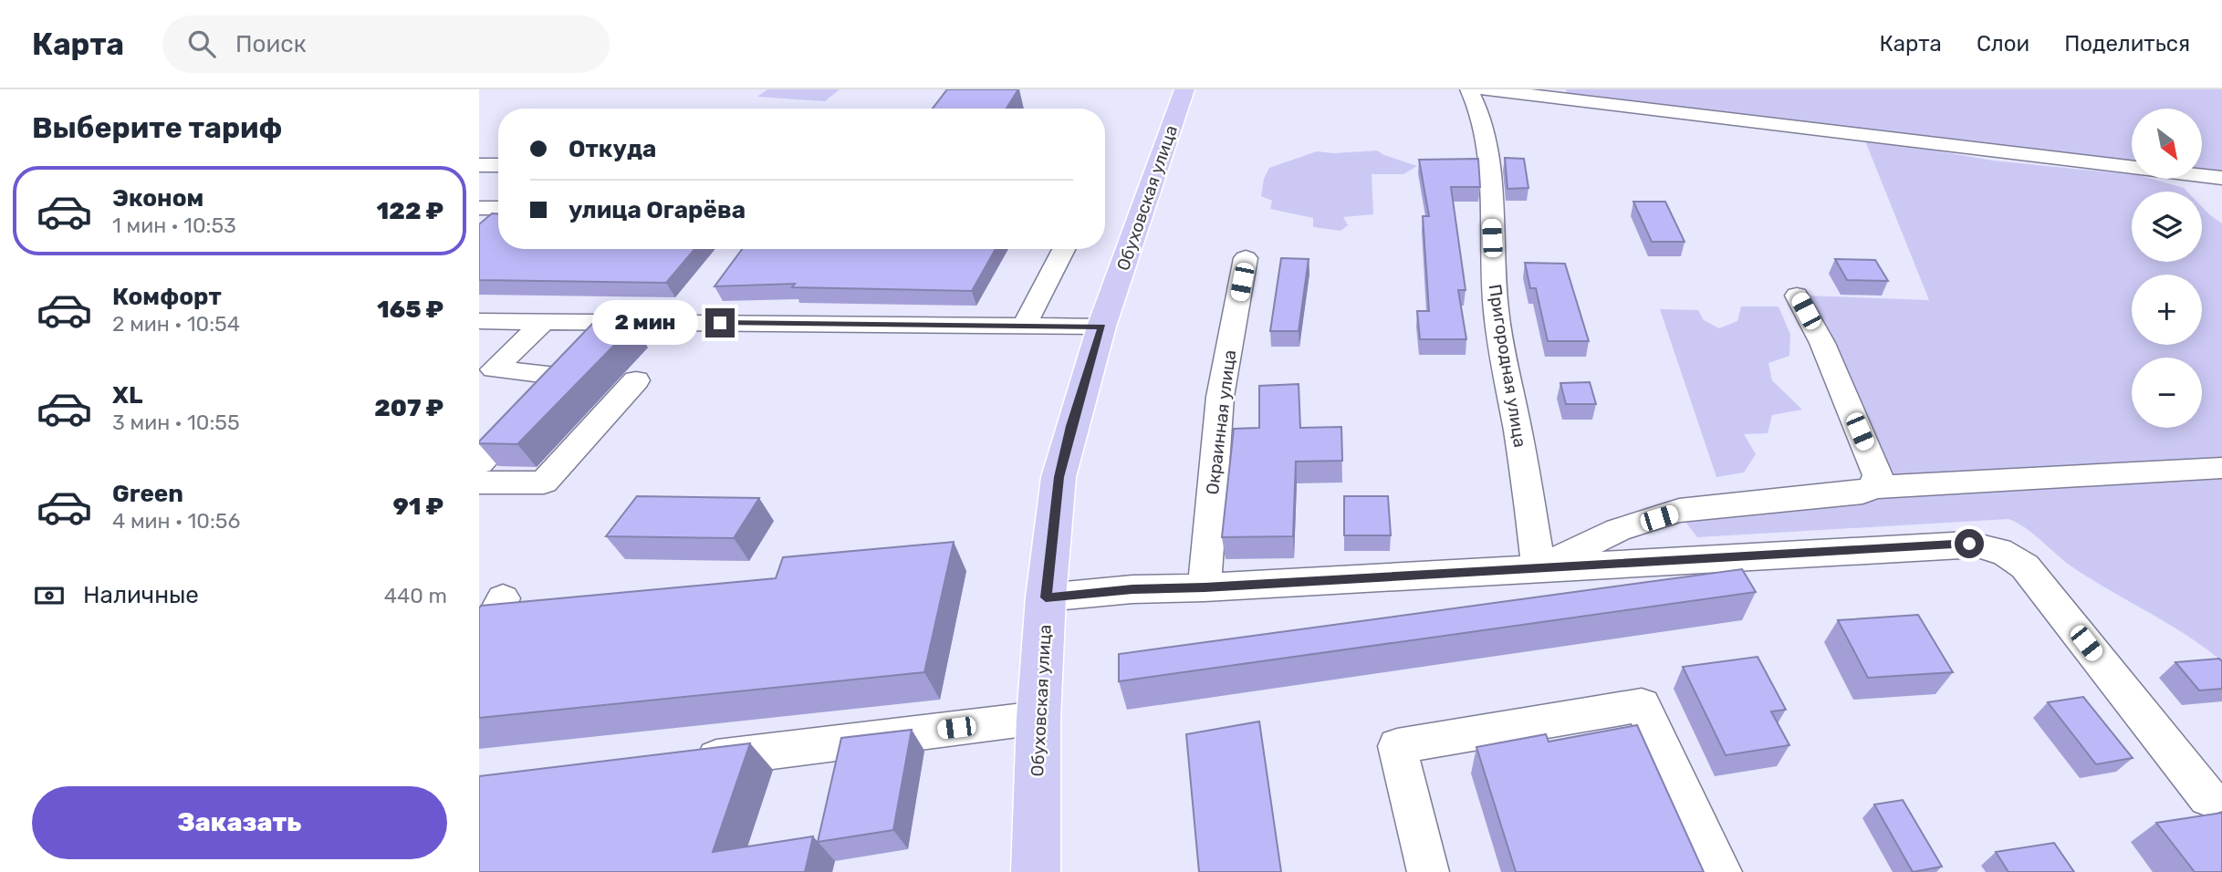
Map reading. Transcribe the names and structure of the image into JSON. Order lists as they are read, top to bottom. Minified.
{"streets":{"main road":["Обуховская улица"],"street":["Пригородная улица","Окраинная улица"]},"north":"bottom right","page":{"header":"Карта","search":"Поиск","nav":["Карта","Слои","Поделиться"],"heading":"Выберите тариф","map_buttons":["+","−"],"banner":["Откуда","улица Огарёва"],"list":[{"name":"Эконом","note":"1 мин · 10:53","value":"122 ₽"},{"name":"Комфорт","note":"2 мин · 10:54","value":"165 ₽"},{"name":"XL","note":"3 мин · 10:55","value":"207 ₽"},{"name":"Green","note":"4 мин · 10:56","value":"91 ₽"}],"bubble":"2 мин","pay":["Наличные","440 m"],"buttons":"Заказать"}}
